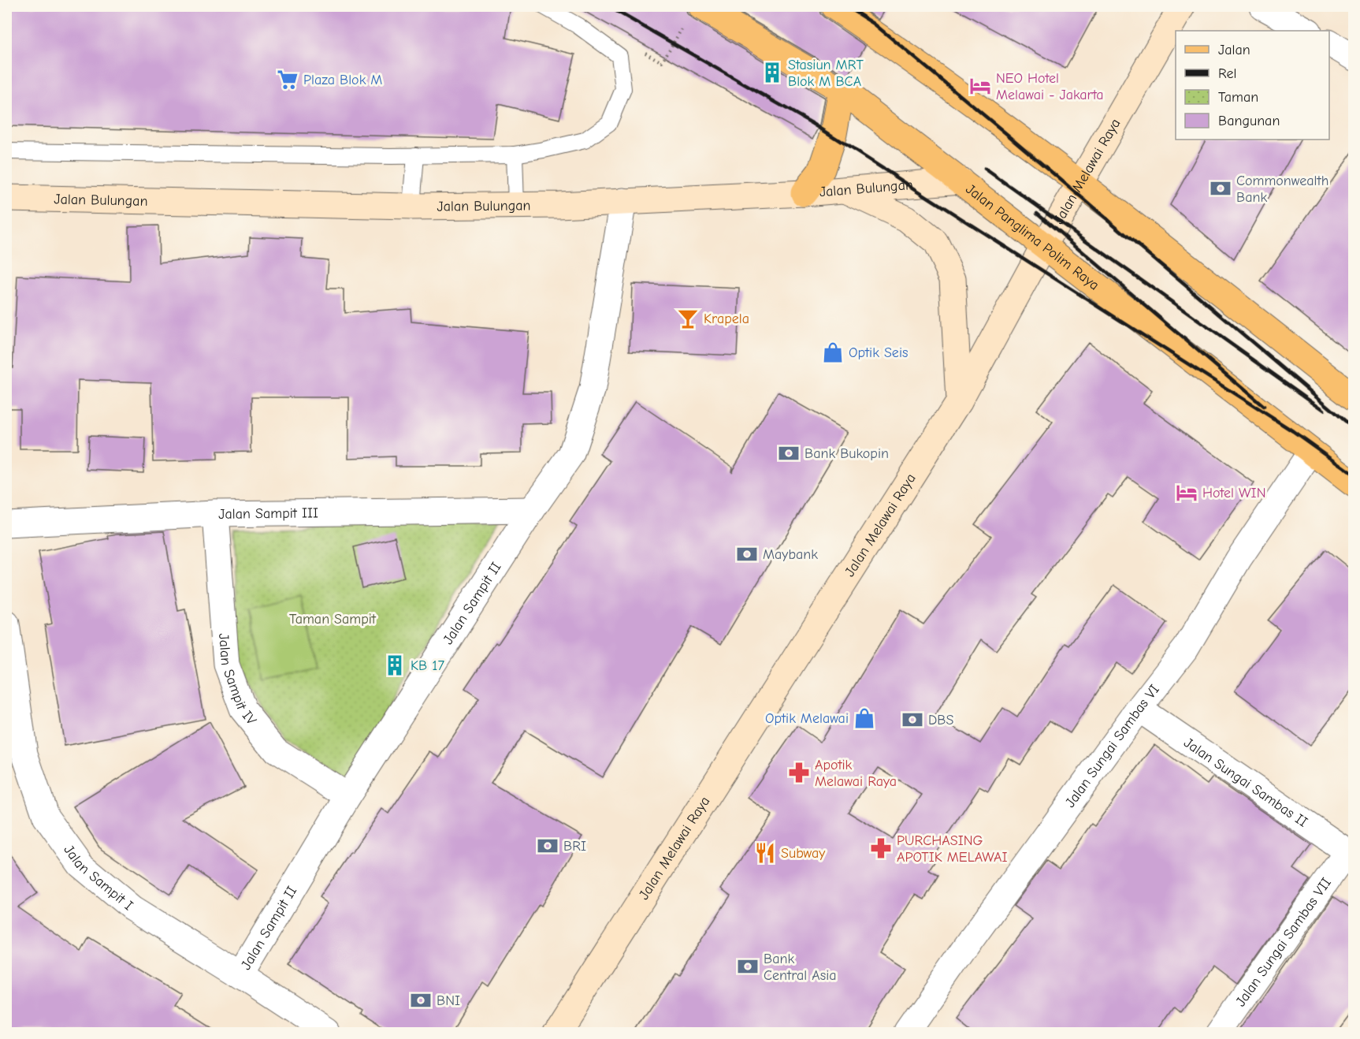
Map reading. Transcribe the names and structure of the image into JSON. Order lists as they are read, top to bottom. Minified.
{"streets":{"main road":["Jalan Melawai Raya","Jalan Bulungan","Jalan Panglima Polim Raya"],"street":["Jalan Sampit III","Jalan Sampit II","Jalan Sampit IV","Jalan Sungai Sambas VI","Jalan Sungai Sambas II","Jalan Sampit I","Jalan Sungai Sambas VII"]},"crossings":[["Jalan Melawai Raya","Jalan Panglima Polim Raya"],["Jalan Bulungan","Jalan Panglima Polim Raya"],["Jalan Bulungan","Jalan Sampit II"],["Jalan Panglima Polim Raya","Jalan Sungai Sambas VI"],["Jalan Sampit III","Jalan Sampit II"],["Jalan Sampit III","Jalan Sampit IV"],["Jalan Sampit II","Jalan Sampit IV"],["Jalan Sampit II","Jalan Sampit I"],["Jalan Sungai Sambas VI","Jalan Sungai Sambas II"],["Jalan Sungai Sambas II","Jalan Sungai Sambas VII"]],"parks":["Taman Sampit"],"places":{"building":["Stasiun MRT Blok M BCA","KB 17"],"supermarket":["Plaza Blok M"],"hotel":["NEO Hotel Melawai - Jakarta","Hotel WIN"],"bank":["Commonwealth Bank","Bank Bukopin","Maybank","DBS","BRI","Bank Central Asia","BNI"],"bar":["Krapela"],"shop":["Optik Seis","Optik Melawai"],"pharmacy":["Apotik Melawai Raya","PURCHASING APOTIK MELAWAI"],"restaurant":["Subway"]},"legend":["Jalan","Rel","Taman","Bangunan"]}
